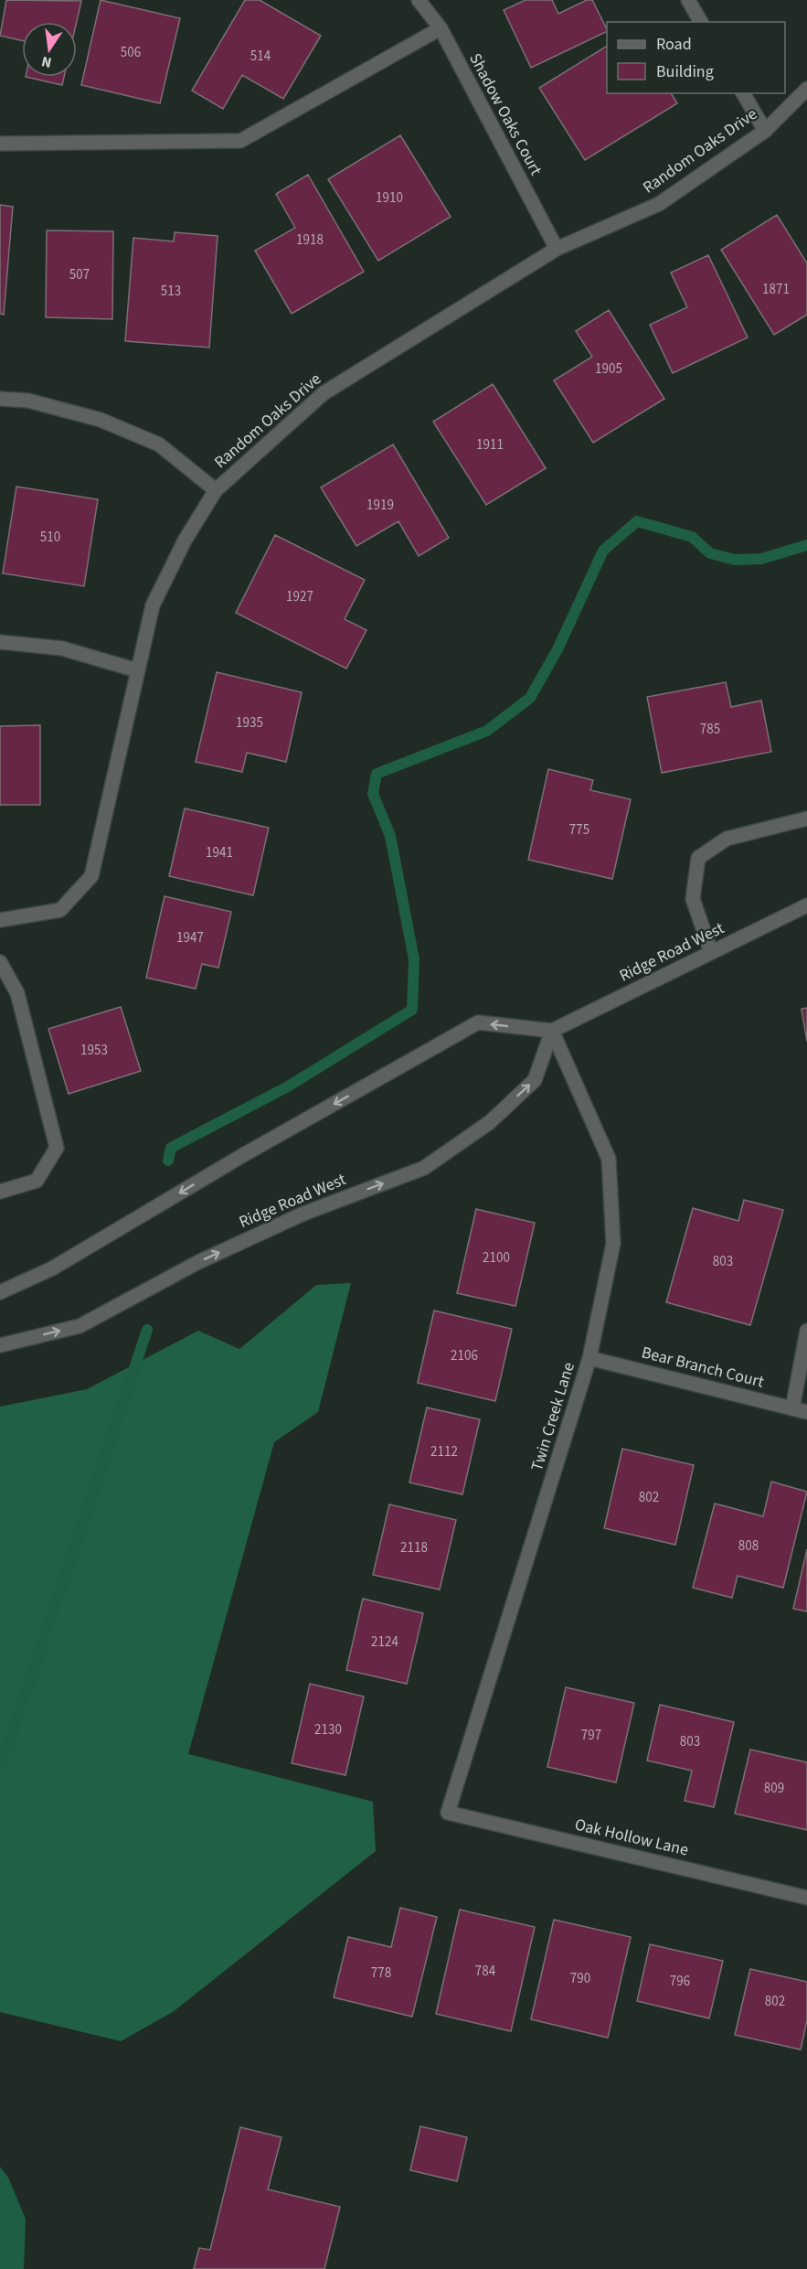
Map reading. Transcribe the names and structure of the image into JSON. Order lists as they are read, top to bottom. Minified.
{"streets":{"street":["Shadow Oaks Court","Random Oaks Drive","Ridge Road West","Bear Branch Court","Twin Creek Lane","Oak Hollow Lane"]},"crossings":[["Shadow Oaks Court","Random Oaks Drive"],["Ridge Road West","Twin Creek Lane"],["Bear Branch Court","Twin Creek Lane"],["Twin Creek Lane","Oak Hollow Lane"]],"house_numbers":["506","514","1910","1918","507","1871","513","1905","1911","1919","510","1927","1935","785","775","1941","1947","1953","2100","803","2106","2112","802","808","2118","2124","2130","797","803","809","784","778","790","796","802"],"legend":["Road","Building"],"north":"bottom"}
